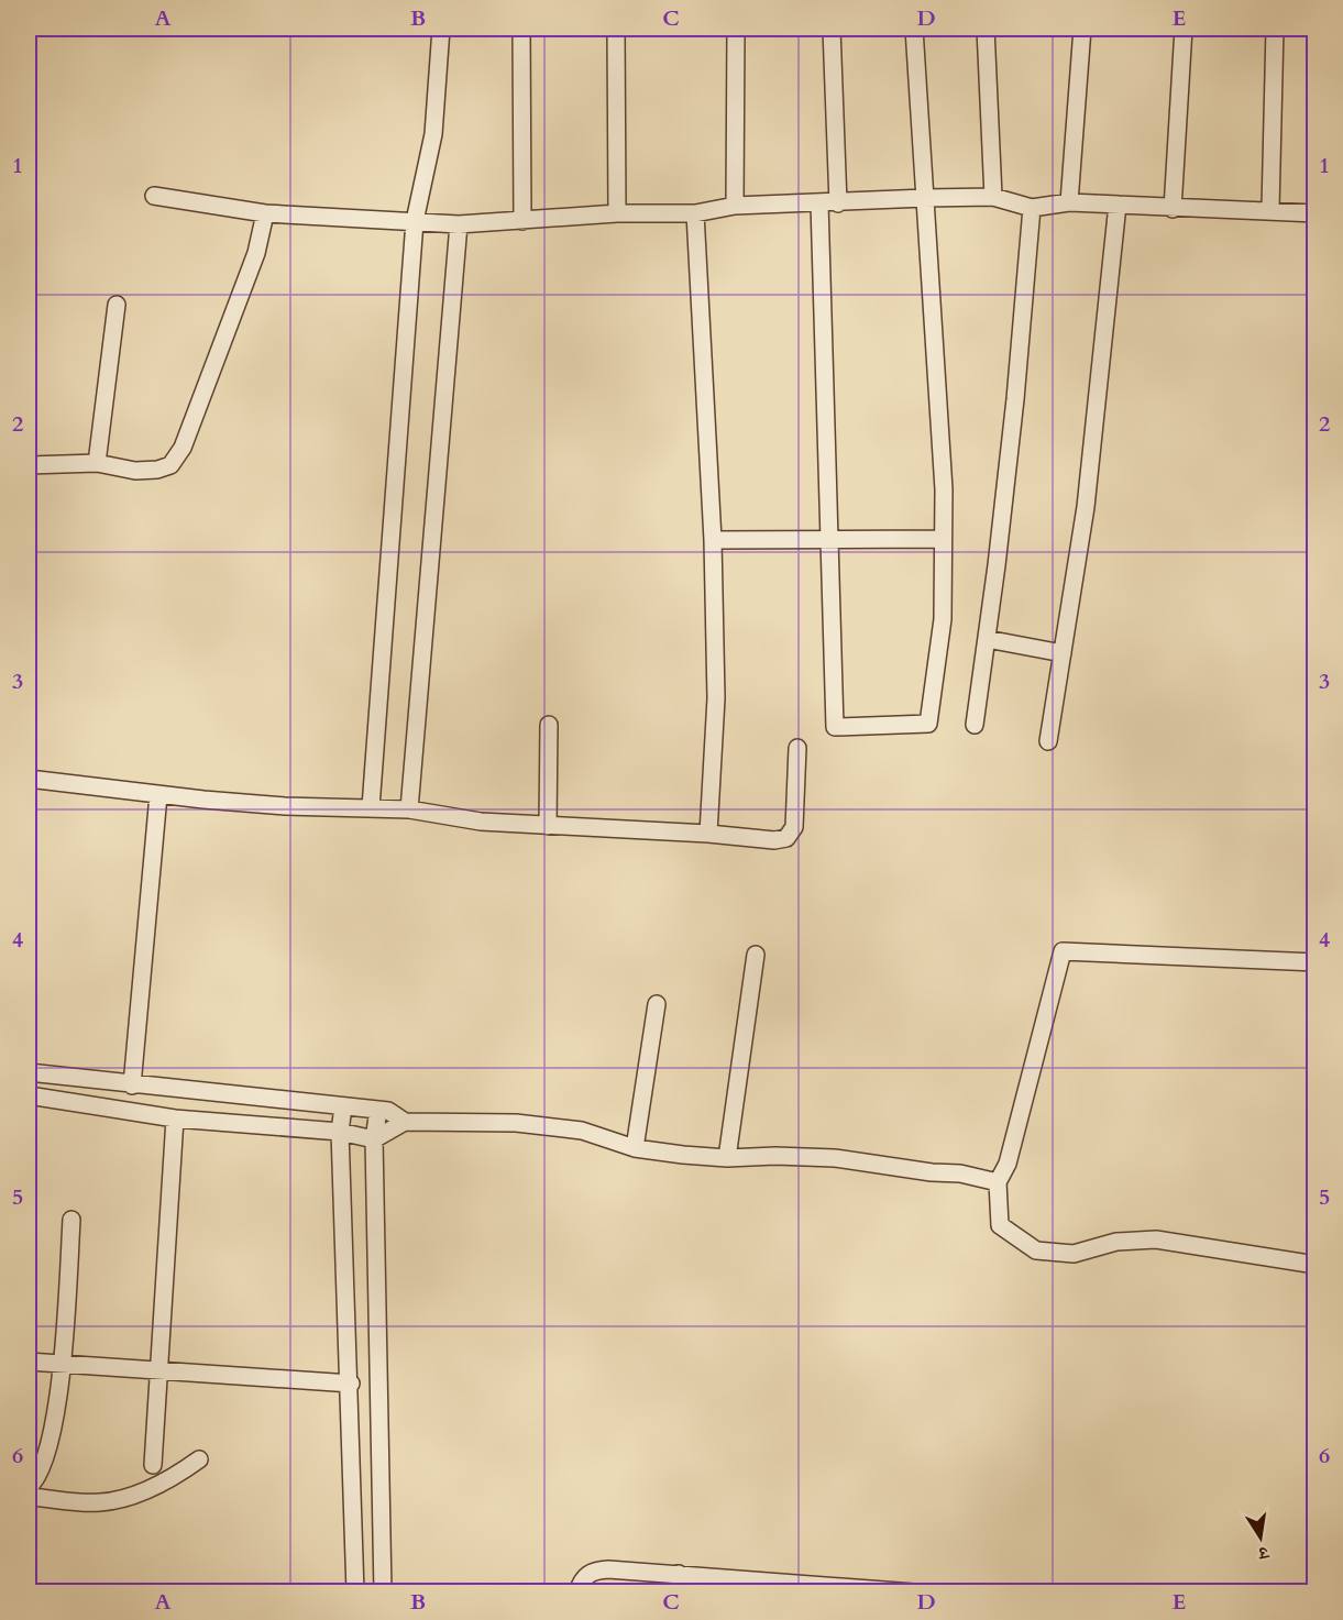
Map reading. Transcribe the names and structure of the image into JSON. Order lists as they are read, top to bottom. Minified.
{"north":"bottom","grid":{"columns":["A","B","C","D","E"],"rows":["1","2","3","4","5","6"]}}
